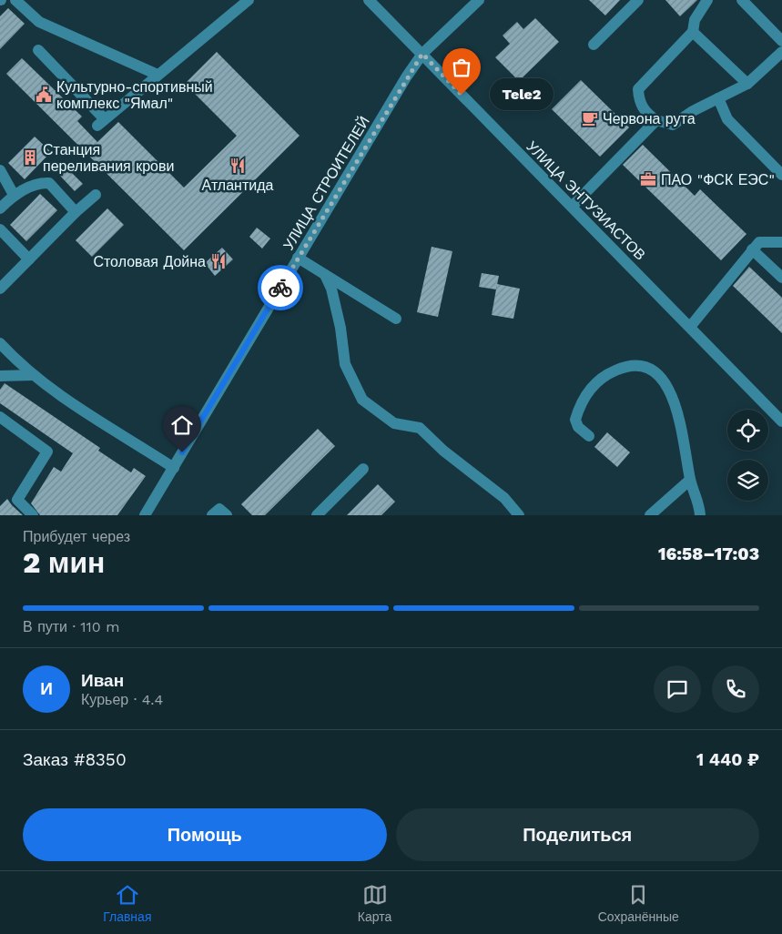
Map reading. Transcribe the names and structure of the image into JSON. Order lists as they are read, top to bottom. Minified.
{"streets":{"street":["УЛИЦА СТРОИТЕЛЕЙ","УЛИЦА ЭНТУЗИАСТОВ"]},"crossings":[["УЛИЦА СТРОИТЕЛЕЙ","УЛИЦА ЭНТУЗИАСТОВ"]],"places":{"public building":["Культурно-спортивный комплекс \"Ямал\""],"other":["Tele2"],"cafe":["Червона рута"],"building":["Станция переливания крови"],"restaurant":["Атлантида","Столовая Дойна"],"office":["ПАО \"ФСК ЕЭС\""]},"page":{"bubble":"Tele2","heading":["2 мин","Прибудет через","16:58–17:03"],"panel":["Иван","Курьер · 4.4","Заказ #8350","1 440 ₽"],"bar":"В пути · 110 m","round":"И","buttons":["Помощь","Поделиться"],"tabs":["Главная","Карта","Сохранённые"]}}
